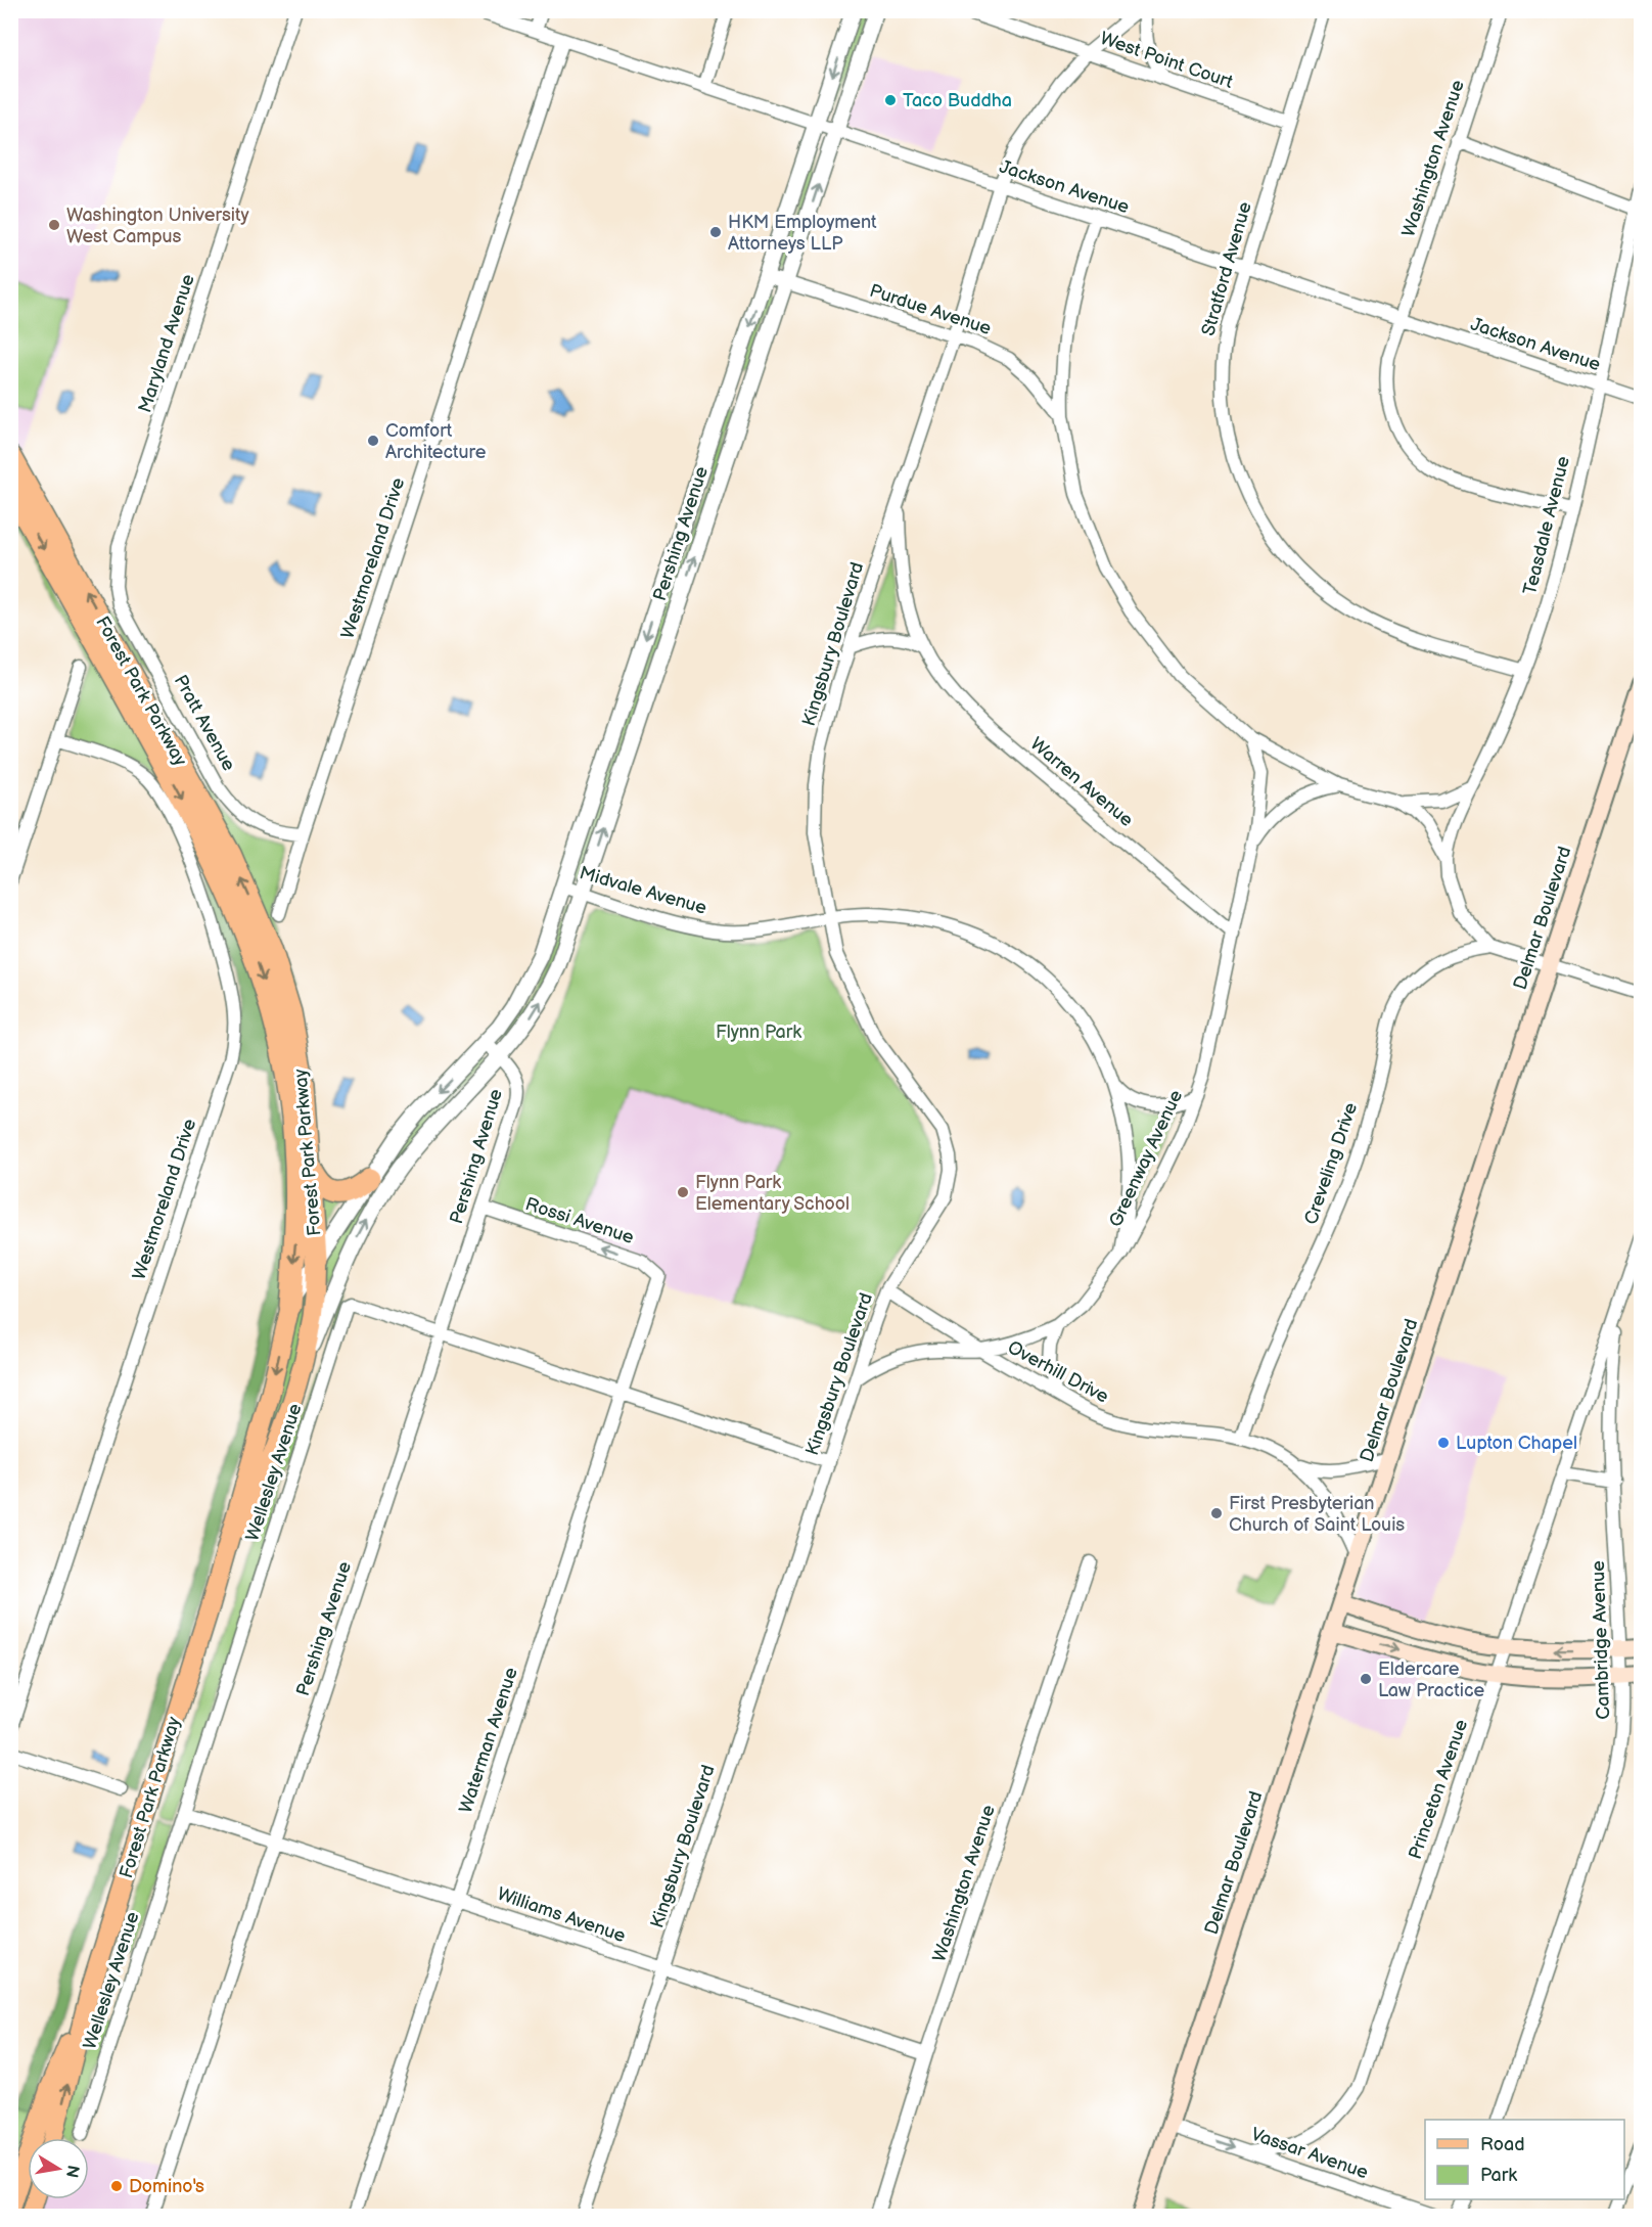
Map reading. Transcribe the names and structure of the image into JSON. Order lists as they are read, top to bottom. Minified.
{"streets":{"highway":["Forest Park Parkway"],"main road":["Delmar Boulevard"],"street":["West Point Court","Washington Avenue","Jackson Avenue","Stratford Avenue","Purdue Avenue","Maryland Avenue","Teasdale Avenue","Pershing Avenue","Westmoreland Drive","Kingsbury Boulevard","Pratt Avenue","Warren Avenue","Midvale Avenue","Greenway Avenue","Creveling Drive","Rossi Avenue","Overhill Drive","Wellesley Avenue","Cambridge Avenue","Waterman Avenue","Princeton Avenue","Williams Avenue","Vassar Avenue"]},"crossings":[["West Point Court","Stratford Avenue"],["West Point Court","Kingsbury Boulevard"],["Washington Avenue","Jackson Avenue"],["Washington Avenue","Teasdale Avenue"],["Washington Avenue","Williams Avenue"],["Jackson Avenue","Stratford Avenue"],["Jackson Avenue","Teasdale Avenue"],["Jackson Avenue","Pershing Avenue"],["Jackson Avenue","Westmoreland Drive"],["Jackson Avenue","Kingsbury Boulevard"],["Stratford Avenue","Teasdale Avenue"],["Purdue Avenue","Teasdale Avenue"],["Purdue Avenue","Pershing Avenue"],["Purdue Avenue","Kingsbury Boulevard"],["Purdue Avenue","Greenway Avenue"],["Purdue Avenue","Creveling Drive"],["Maryland Avenue","Pratt Avenue"],["Pershing Avenue","Forest Park Parkway"],["Pershing Avenue","Midvale Avenue"],["Pershing Avenue","Rossi Avenue"],["Pershing Avenue","Wellesley Avenue"],["Pershing Avenue","Williams Avenue"],["Westmoreland Drive","Pratt Avenue"],["Kingsbury Boulevard","Warren Avenue"],["Kingsbury Boulevard","Midvale Avenue"],["Kingsbury Boulevard","Greenway Avenue"],["Kingsbury Boulevard","Overhill Drive"],["Kingsbury Boulevard","Wellesley Avenue"],["Kingsbury Boulevard","Williams Avenue"],["Warren Avenue","Greenway Avenue"],["Midvale Avenue","Greenway Avenue"],["Delmar Boulevard","Overhill Drive"],["Delmar Boulevard","Vassar Avenue"],["Greenway Avenue","Overhill Drive"],["Creveling Drive","Overhill Drive"],["Rossi Avenue","Waterman Avenue"],["Wellesley Avenue","Waterman Avenue"],["Wellesley Avenue","Williams Avenue"],["Cambridge Avenue","Princeton Avenue"],["Waterman Avenue","Williams Avenue"],["Princeton Avenue","Vassar Avenue"]],"one_way":["Rossi Avenue"],"parks":["Flynn Park"],"places":["Taco Buddha","Washington University West Campus","HKM Employment Attorneys LLP","Comfort Architecture","Flynn Park Elementary School","Lupton Chapel","First Presbyterian Church of Saint Louis","Eldercare Law Practice","Domino's"],"legend":["Road","Park"],"north":"right"}
